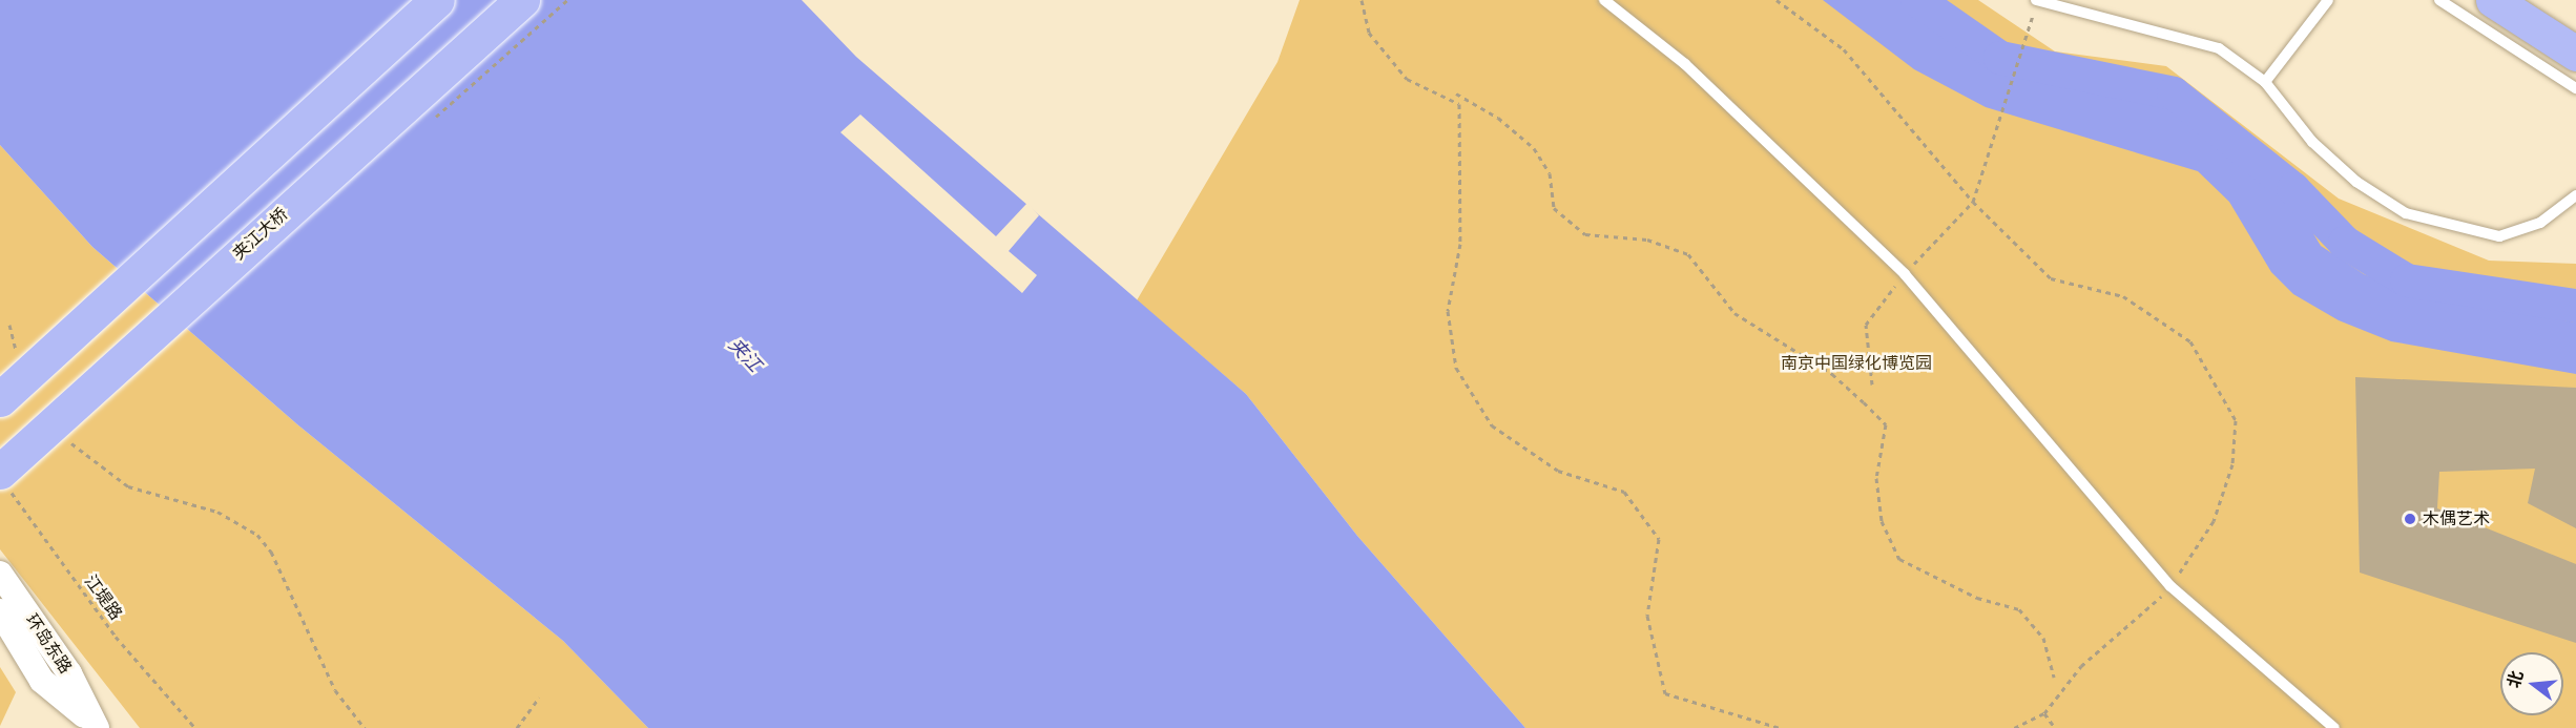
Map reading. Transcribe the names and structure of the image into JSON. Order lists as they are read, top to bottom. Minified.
{"streets":{"highway":["夹江大桥"],"street":["环岛东路"],"path":["江堤路"]},"crossings":[["夹江大桥","江堤路"]],"water":["夹江"],"parks":["南京中国绿化博览园"],"places":["木偶艺术"],"north":"left"}
